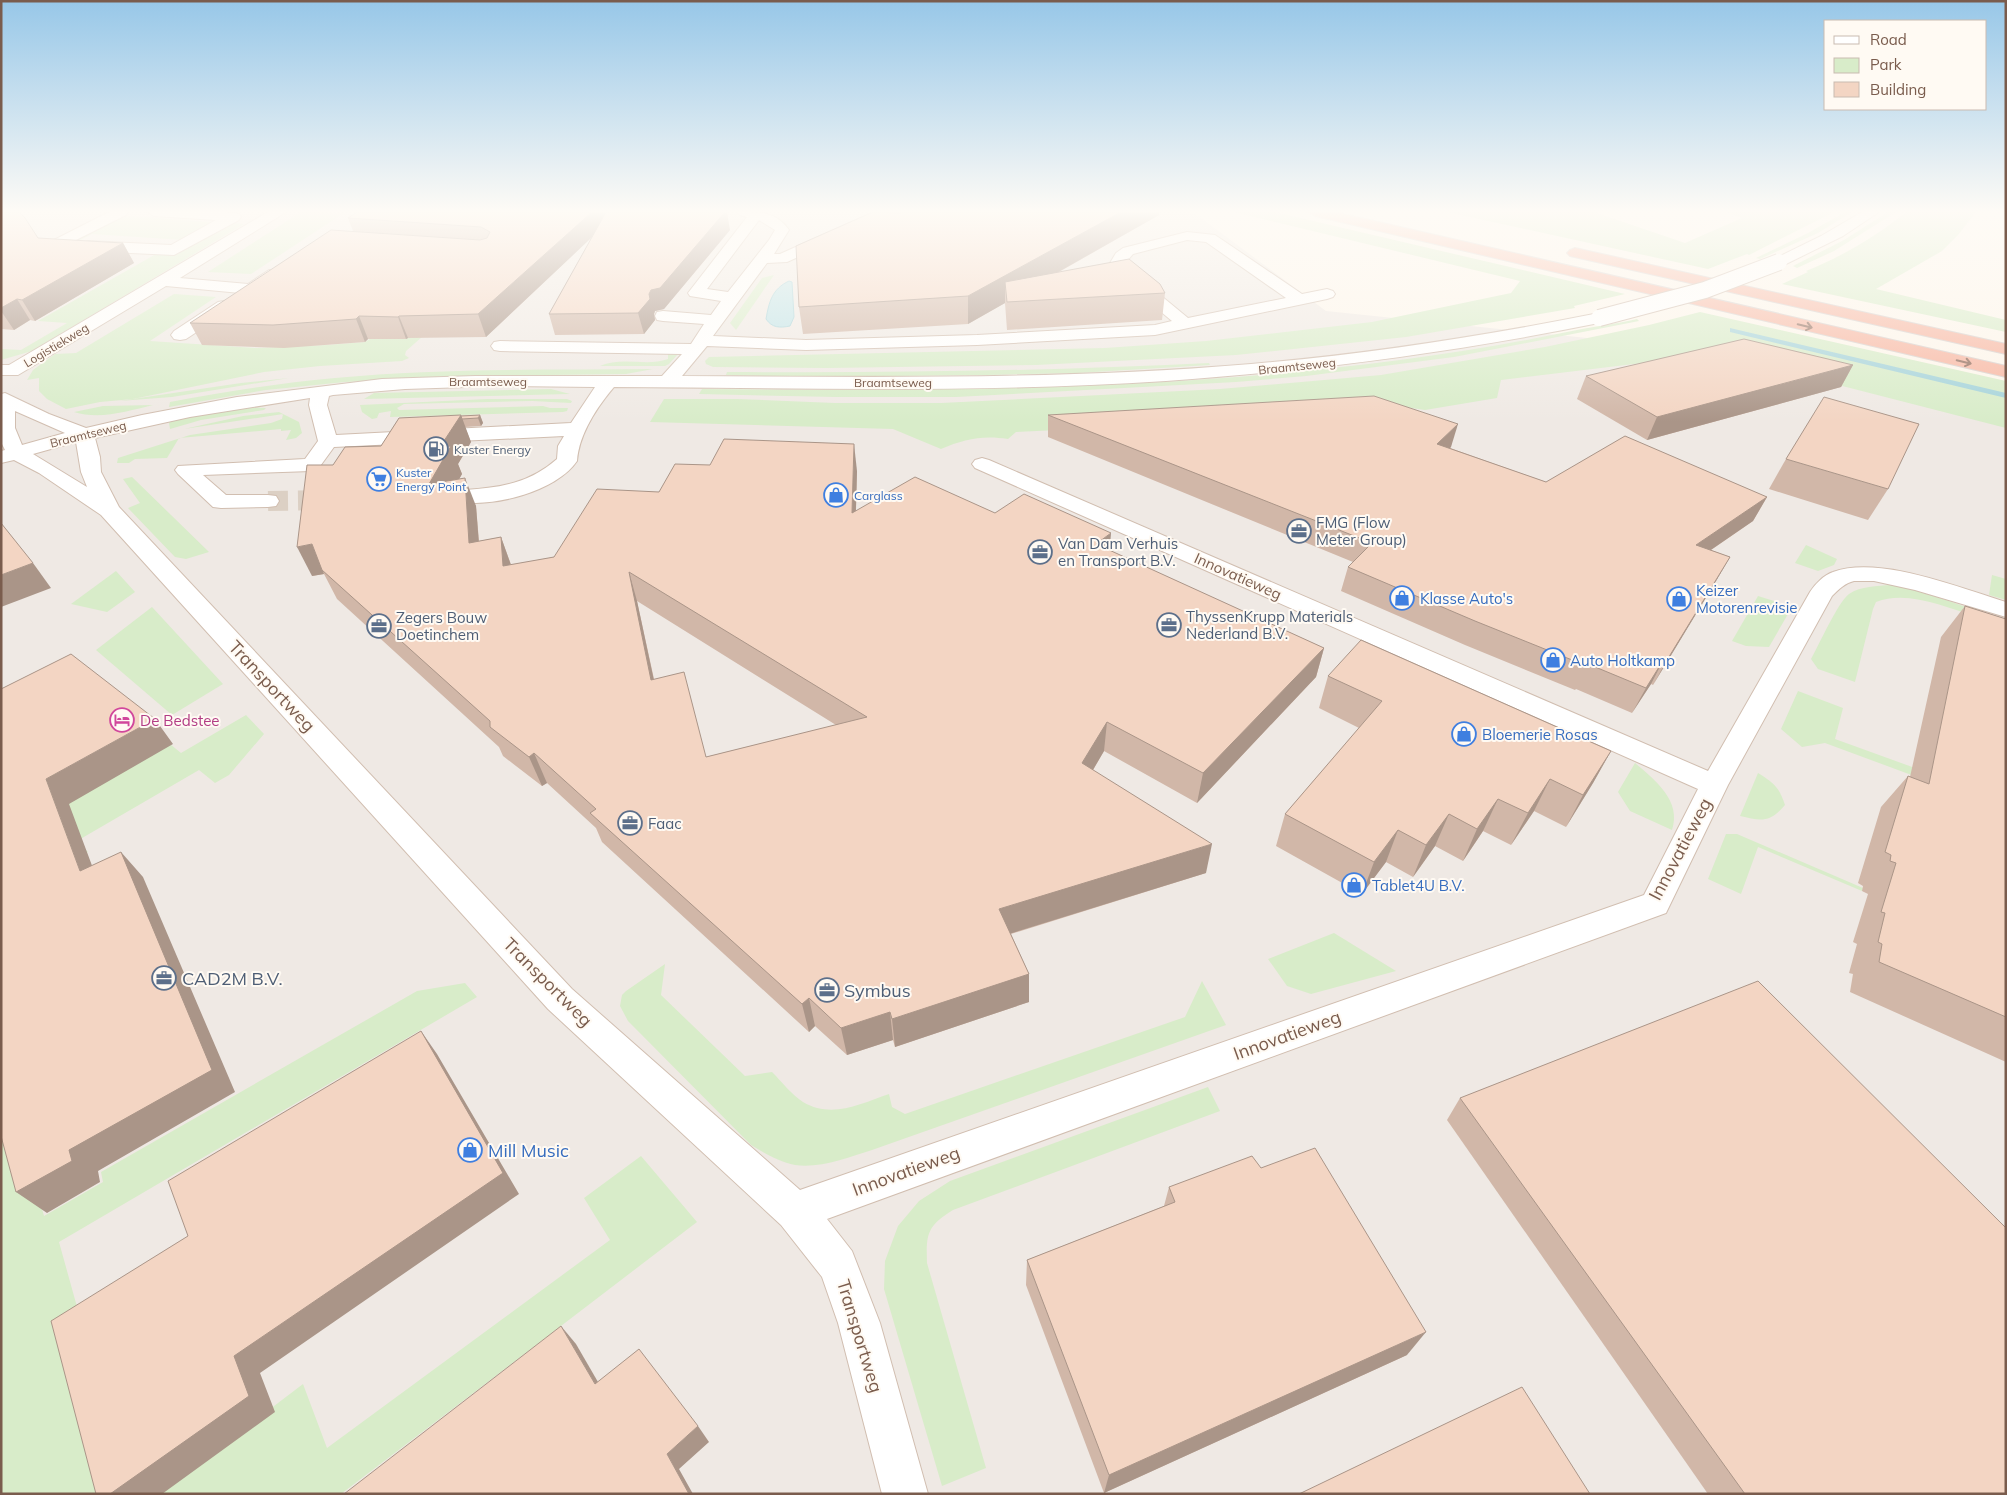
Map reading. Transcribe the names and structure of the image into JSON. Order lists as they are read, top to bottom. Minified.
{"streets":{"street":["Logistiekweg","Braamtseweg","Innovatieweg","Transportweg"]},"crossings":[["Logistiekweg","Braamtseweg"],["Logistiekweg","Transportweg"],["Braamtseweg","Transportweg"],["Innovatieweg","Transportweg"]],"places":{"fuel station":["Kuster Energy"],"supermarket":["Kuster Energy Point"],"shop":["Carglass","Klasse Auto's","Keizer Motorenrevisie","Auto Holtkamp","Bloemerie Rosas","Tablet4U B.V.","Mill Music"],"office":["FMG (Flow Meter Group)","Van Dam Verhuis en Transport B.V.","ThyssenKrupp Materials Nederland B.V.","Zegers Bouw Doetinchem","Faac","CAD2M B.V.","Symbus"],"hotel":["De Bedstee"]},"legend":["Road","Park","Building"]}
